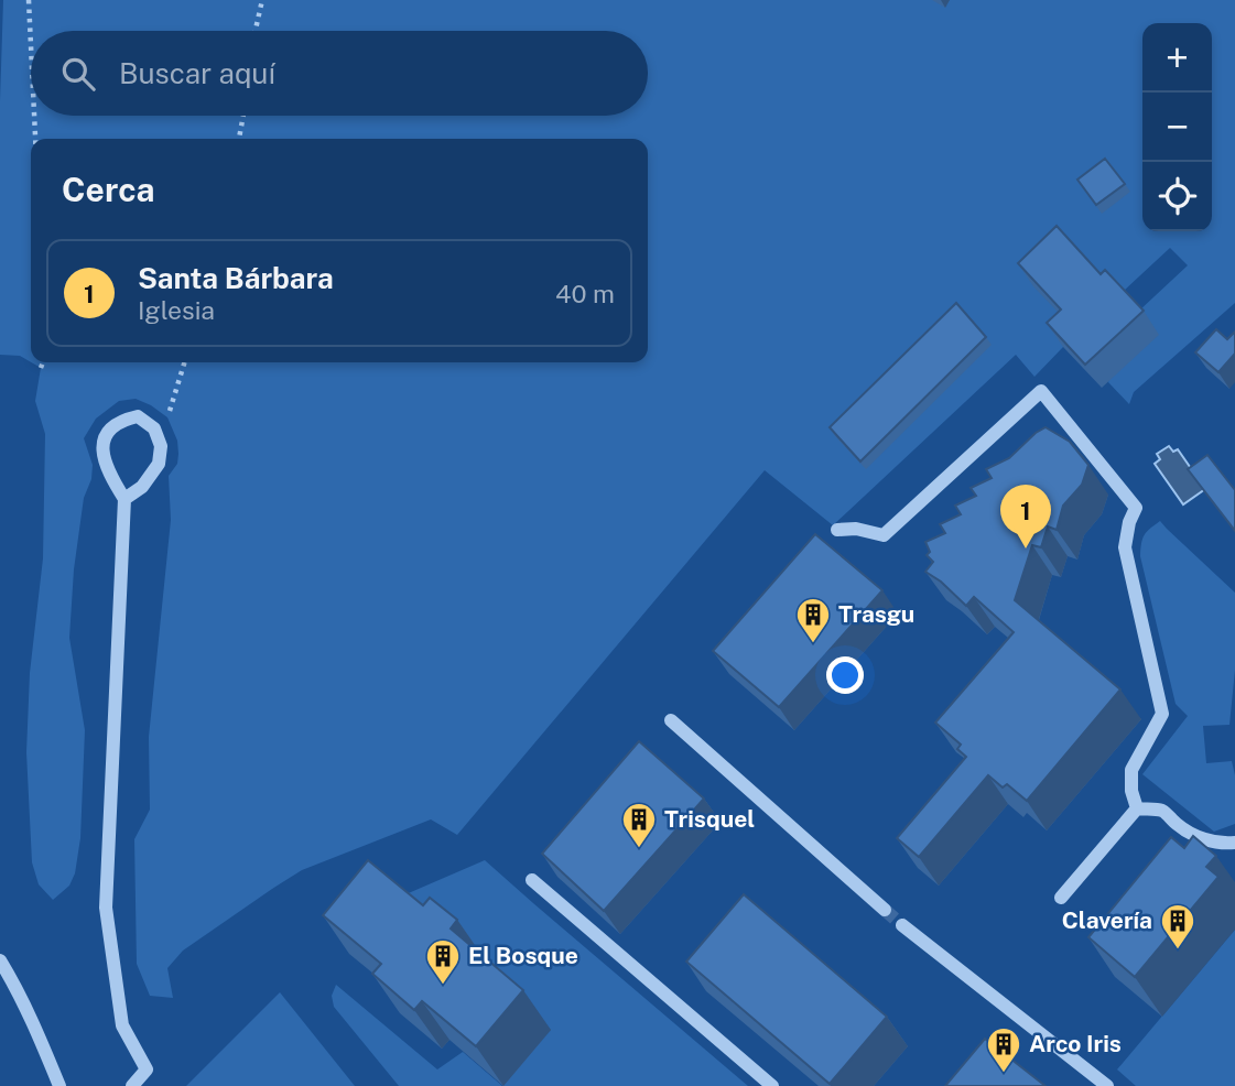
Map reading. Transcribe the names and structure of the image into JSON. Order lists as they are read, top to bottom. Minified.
{"places":{"building":["Trasgu","Trisquel","Clavería","El Bosque","Arco Iris"]},"page":{"map_buttons":["+","−"],"search":"Buscar aquí","heading":"Cerca","list":[{"mark":"1","name":"Santa Bárbara","note":"Iglesia","value":"40 m"}],"pins":"1"}}
